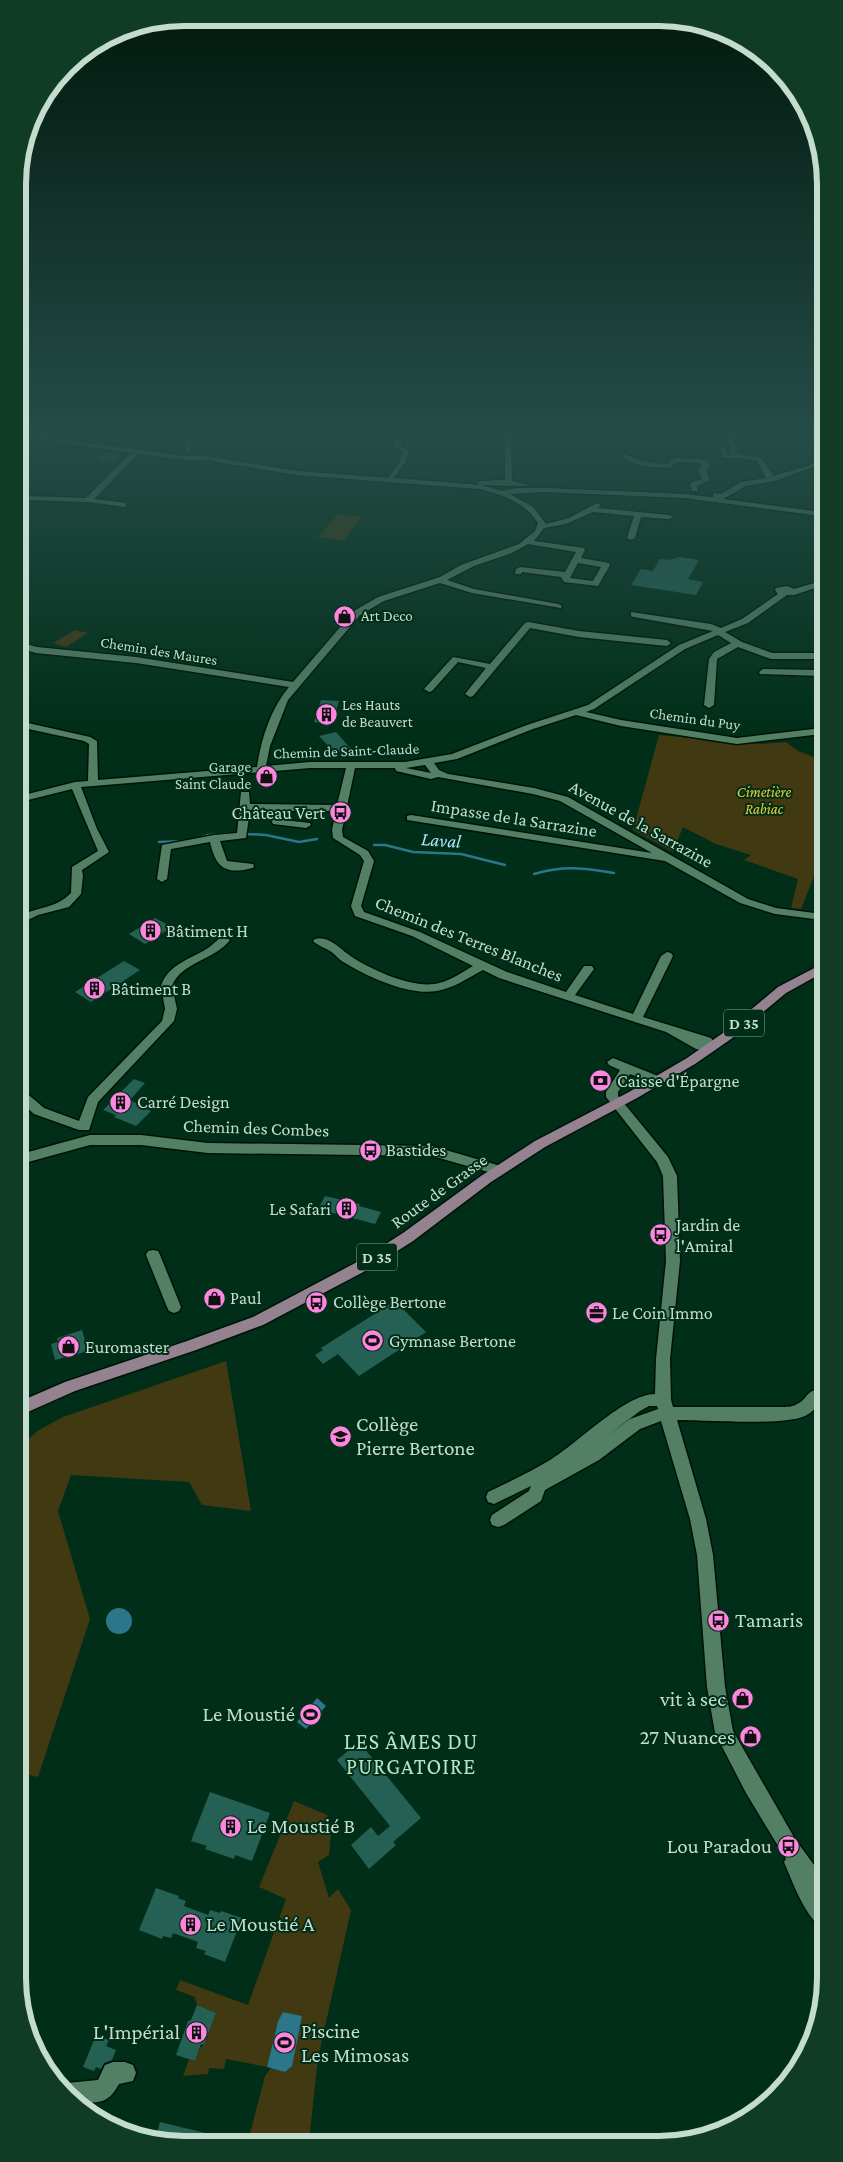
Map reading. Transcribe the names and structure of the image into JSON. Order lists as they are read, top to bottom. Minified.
{"streets":{"main road":["D 35","Route de Grasse"],"street":["Chemin des Maures","Chemin du Puy","Chemin de Saint-Claude","Impasse de la Sarrazine","Avenue de la Sarrazine","Chemin des Terres Blanches","Chemin des Combes"]},"crossings":[["Chemin du Puy","Chemin de Saint-Claude"],["Chemin de Saint-Claude","Avenue de la Sarrazine"],["Chemin de Saint-Claude","Chemin des Terres Blanches"],["Impasse de la Sarrazine","Avenue de la Sarrazine"],["Chemin des Terres Blanches","Route de Grasse"],["Chemin des Combes","Route de Grasse"]],"districts":["LES ÂMES DU PURGATOIRE"],"water":["Laval"],"parks":["Cimetière Rabiac"],"places":{"shop":["Art Deco","Garage Saint Claude","Paul","Euromaster","vit à sec","27 Nuances"],"building":["Les Hauts de Beauvert","Bâtiment H","Bâtiment B","Carré Design","Le Safari","Le Moustié B","Le Moustié A","L'Impérial"],"bus stop":["Château Vert","Bastides","Jardin de l'Amiral","Collège Bertone","Tamaris","Lou Paradou"],"bank":["Caisse d'Épargne"],"office":["Le Coin Immo"],"sports":["Gymnase Bertone","Le Moustié","Piscine Les Mimosas"],"school or university":["Collège Pierre Bertone"]}}
